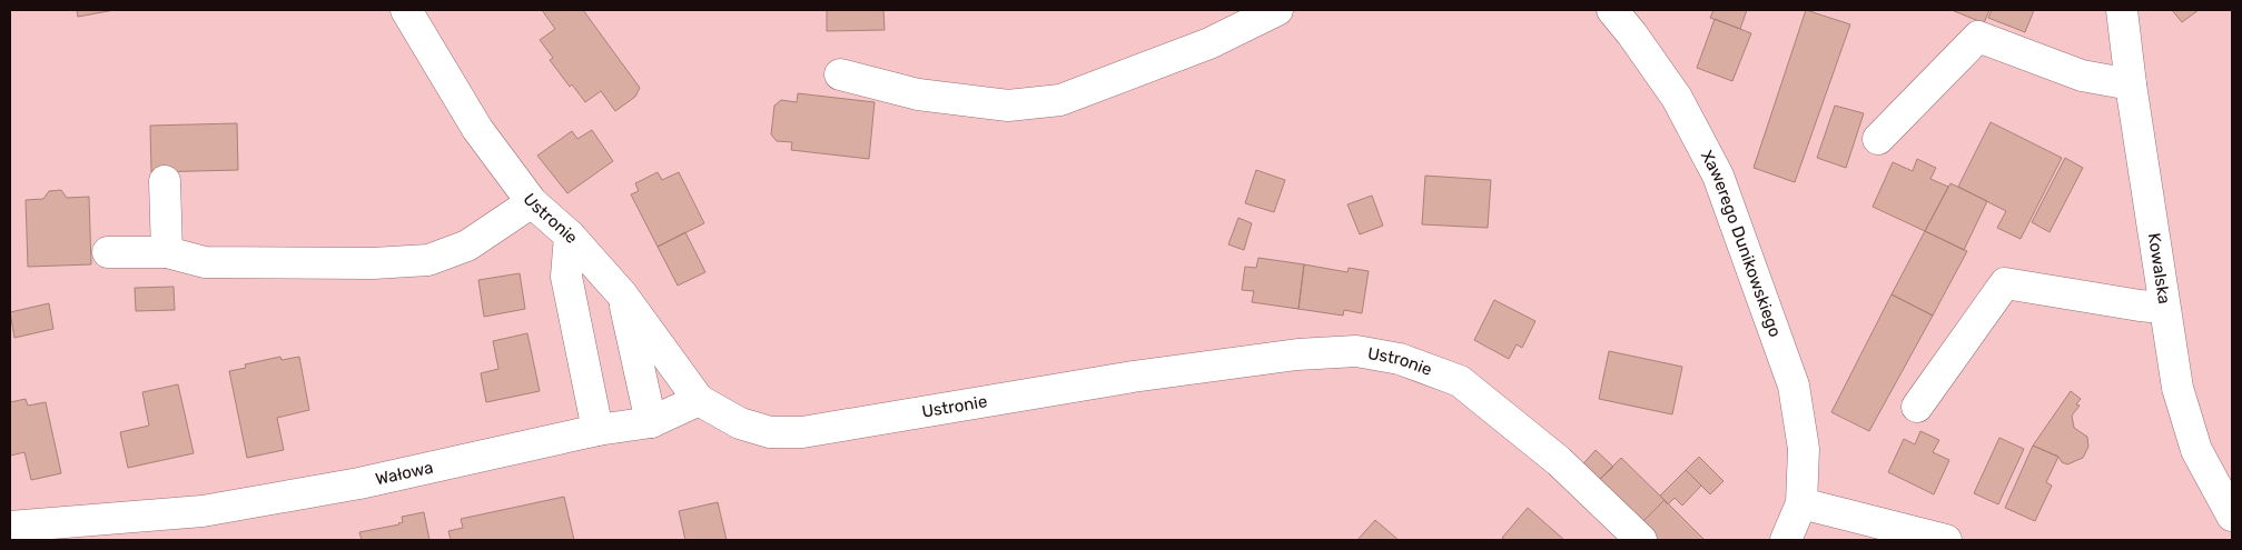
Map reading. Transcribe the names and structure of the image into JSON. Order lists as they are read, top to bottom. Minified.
{"streets":{"street":["Ustronie","Xawerego Dunikowskiego","Kowalska","Wałowa"]},"crossings":[["Ustronie","Wałowa"]]}
